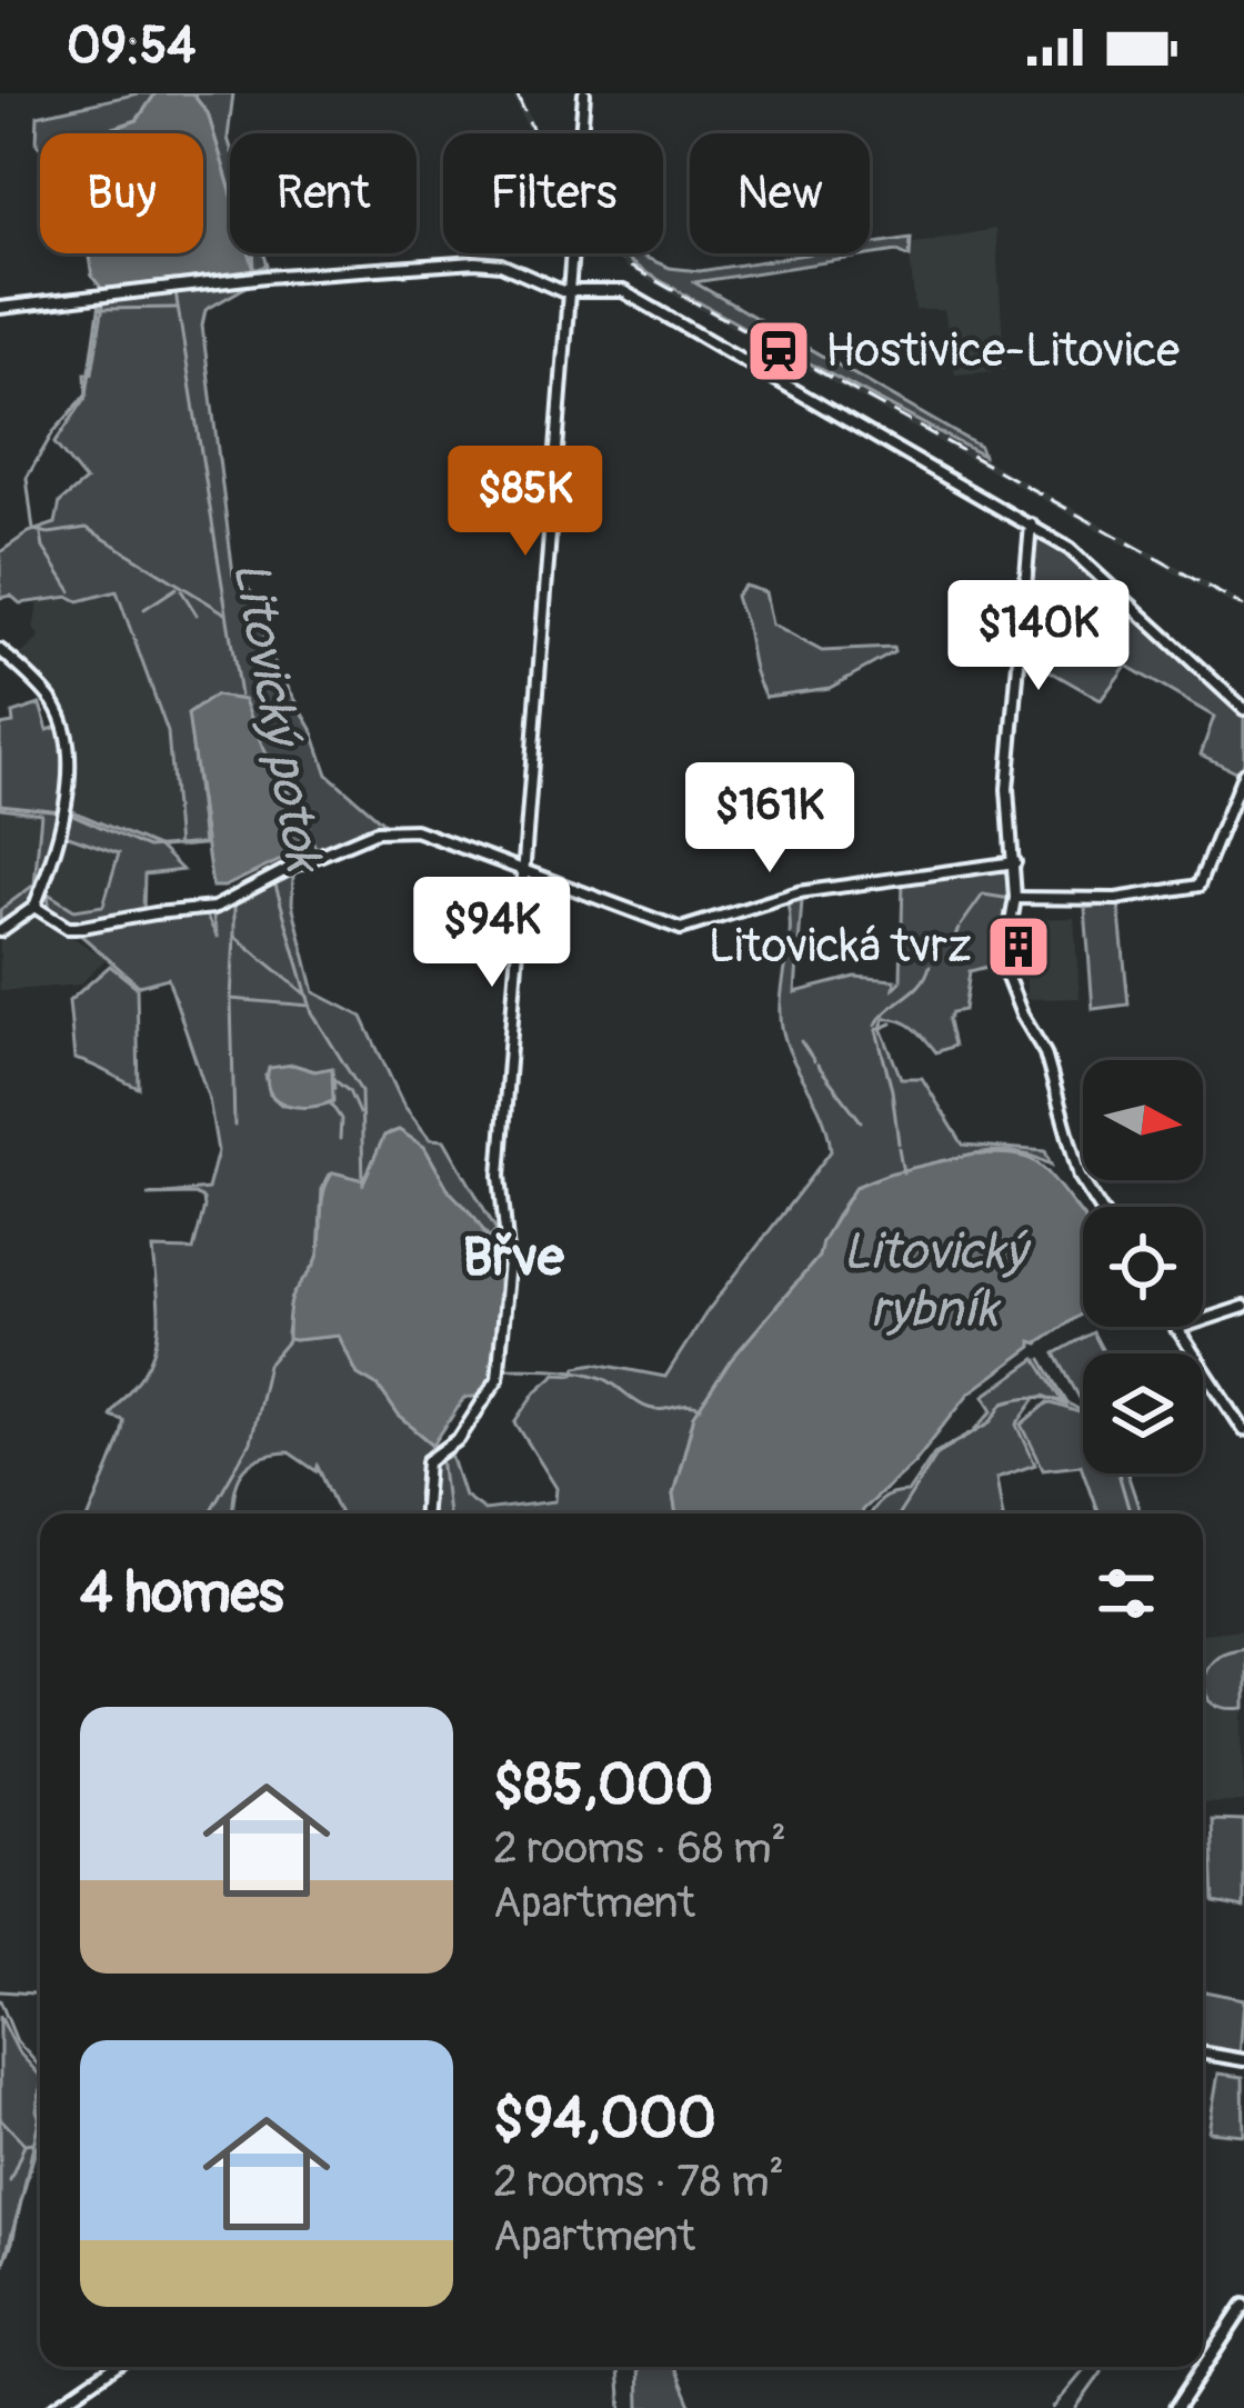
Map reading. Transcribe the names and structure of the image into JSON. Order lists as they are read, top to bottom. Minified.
{"districts":["Břve"],"water":["Litovický potok","Litovický rybník"],"places":{"station":["Hostivice-Litovice"],"building":["Litovická tvrz"]},"north":"right","page":{"status":"09:54","chip":["Buy","Rent","Filters","New"],"price":["$85K","$140K","$161K","$94K"],"heading":"4 homes","list":[{"name":"$85,000","note":"2 rooms · 68 m² · Apartment"},{"name":"$94,000","note":"2 rooms · 78 m² · Apartment"}]}}
